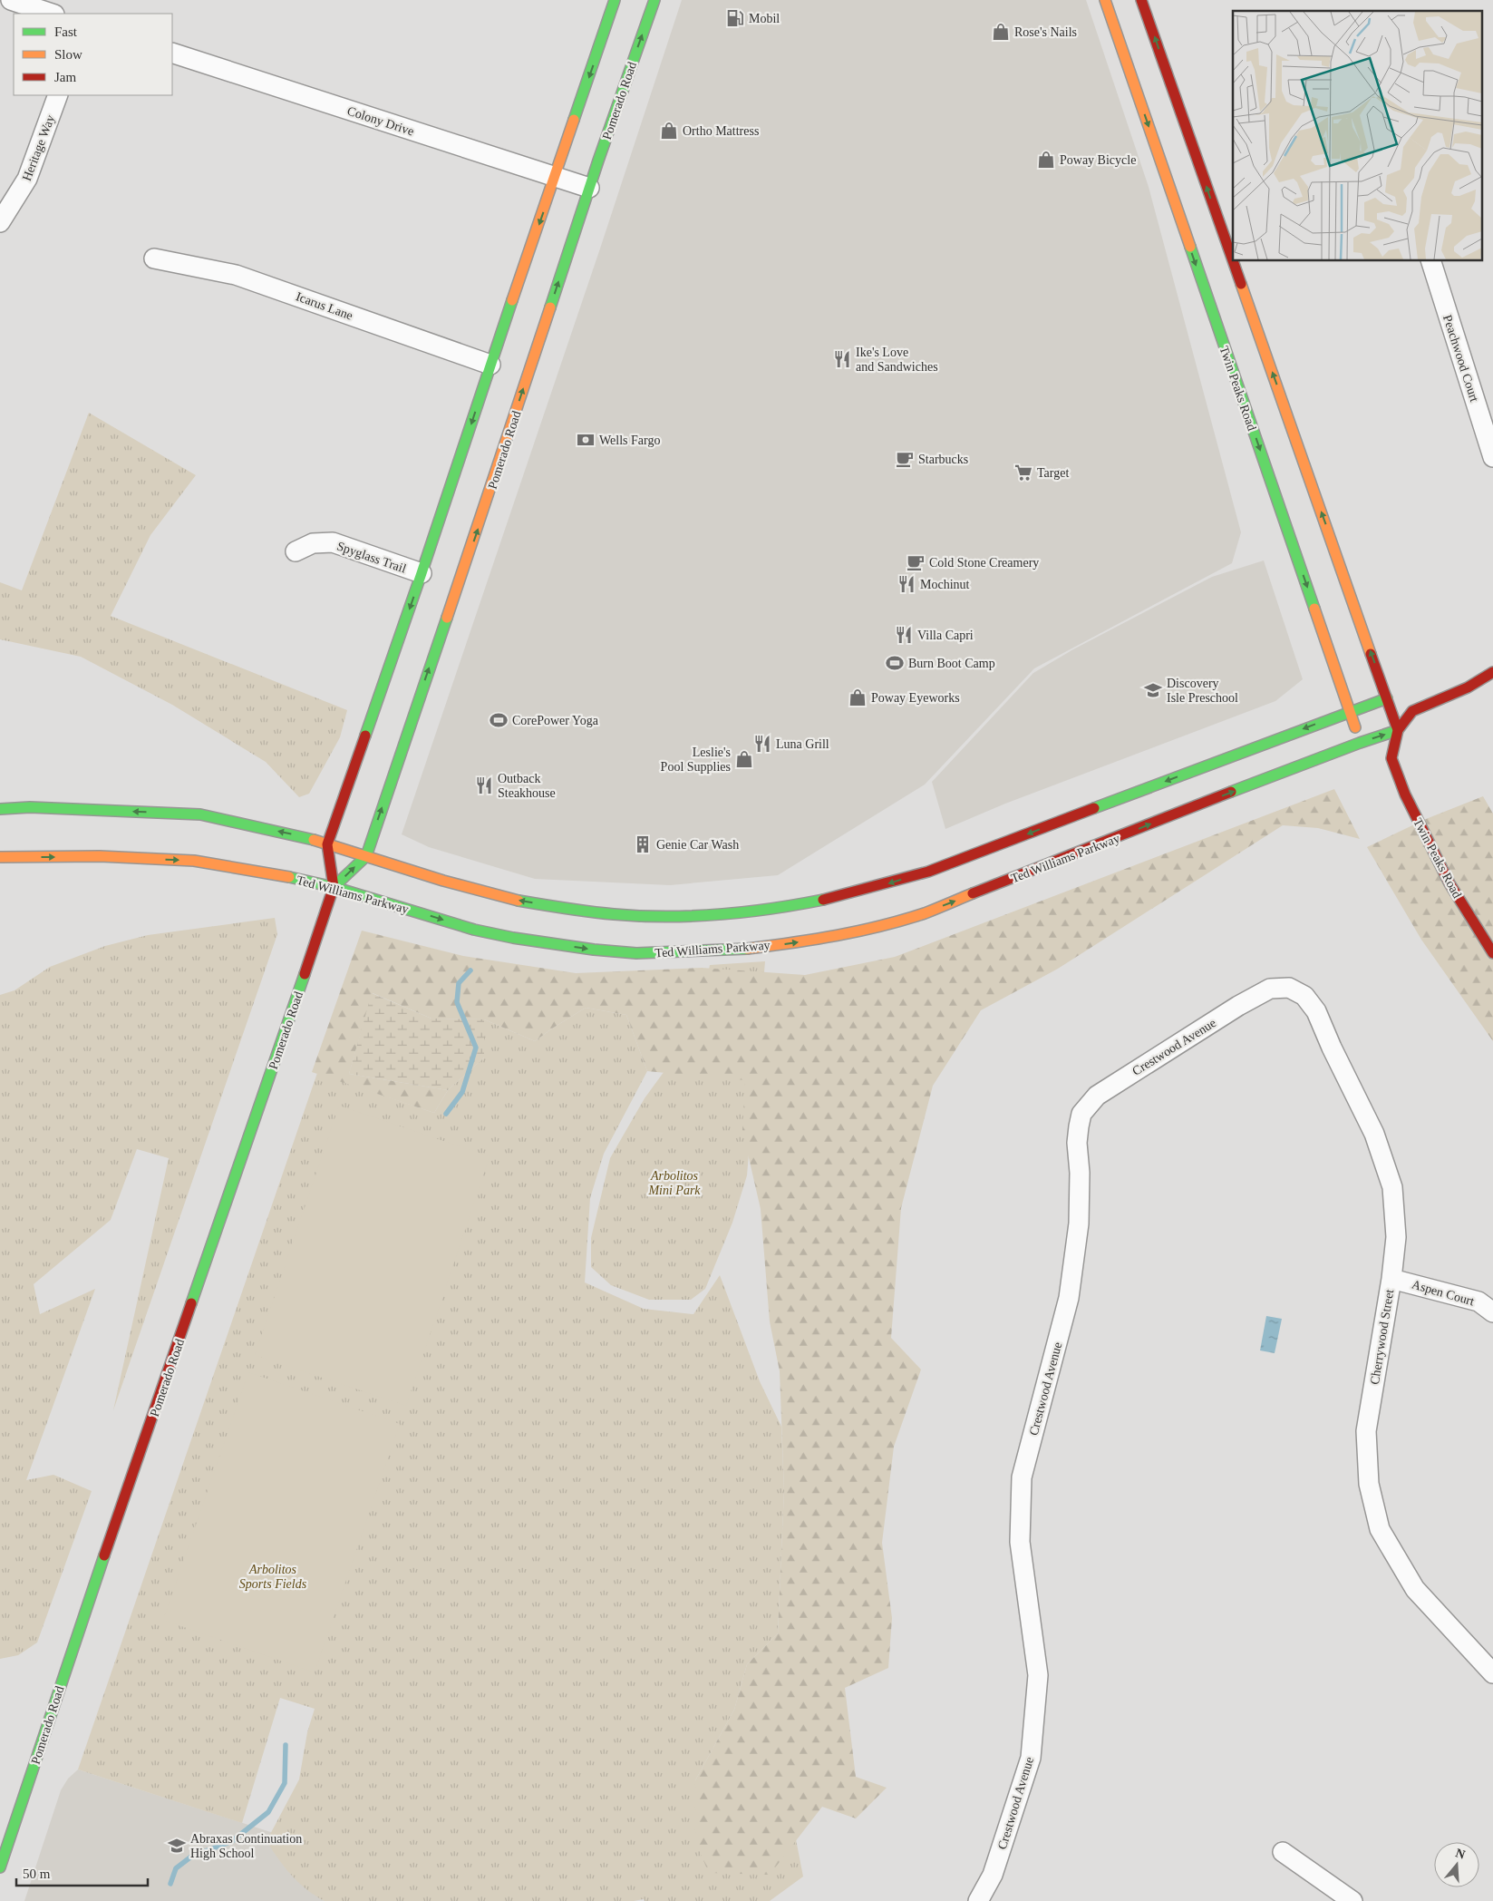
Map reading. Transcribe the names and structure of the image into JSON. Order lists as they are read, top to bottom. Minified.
{"streets":{"main road":["Pomerado Road","Twin Peaks Road","Ted Williams Parkway"],"street":["Colony Drive","Heritage Way","Icarus Lane","Peachwood Court","Spyglass Trail","Crestwood Avenue","Aspen Court","Cherrywood Street"]},"crossings":[["Pomerado Road","Colony Drive"],["Pomerado Road","Icarus Lane"],["Pomerado Road","Spyglass Trail"],["Pomerado Road","Ted Williams Parkway"],["Twin Peaks Road","Ted Williams Parkway"],["Crestwood Avenue","Cherrywood Street"],["Aspen Court","Cherrywood Street"]],"parks":["Arbolitos Mini Park","Arbolitos Sports Fields"],"places":{"fuel station":["Mobil"],"shop":["Rose's Nails","Ortho Mattress","Poway Bicycle","Poway Eyeworks","Leslie's Pool Supplies"],"restaurant":["Ike's Love and Sandwiches","Mochinut","Villa Capri","Luna Grill","Outback Steakhouse"],"bank":["Wells Fargo"],"cafe":["Starbucks","Cold Stone Creamery"],"supermarket":["Target"],"sports":["Burn Boot Camp","CorePower Yoga"],"school or university":["Discovery Isle Preschool","Abraxas Continuation High School"],"building":["Genie Car Wash"]},"legend":["Fast","Slow","Jam"],"scale_bar":"50 m","north":"top"}
